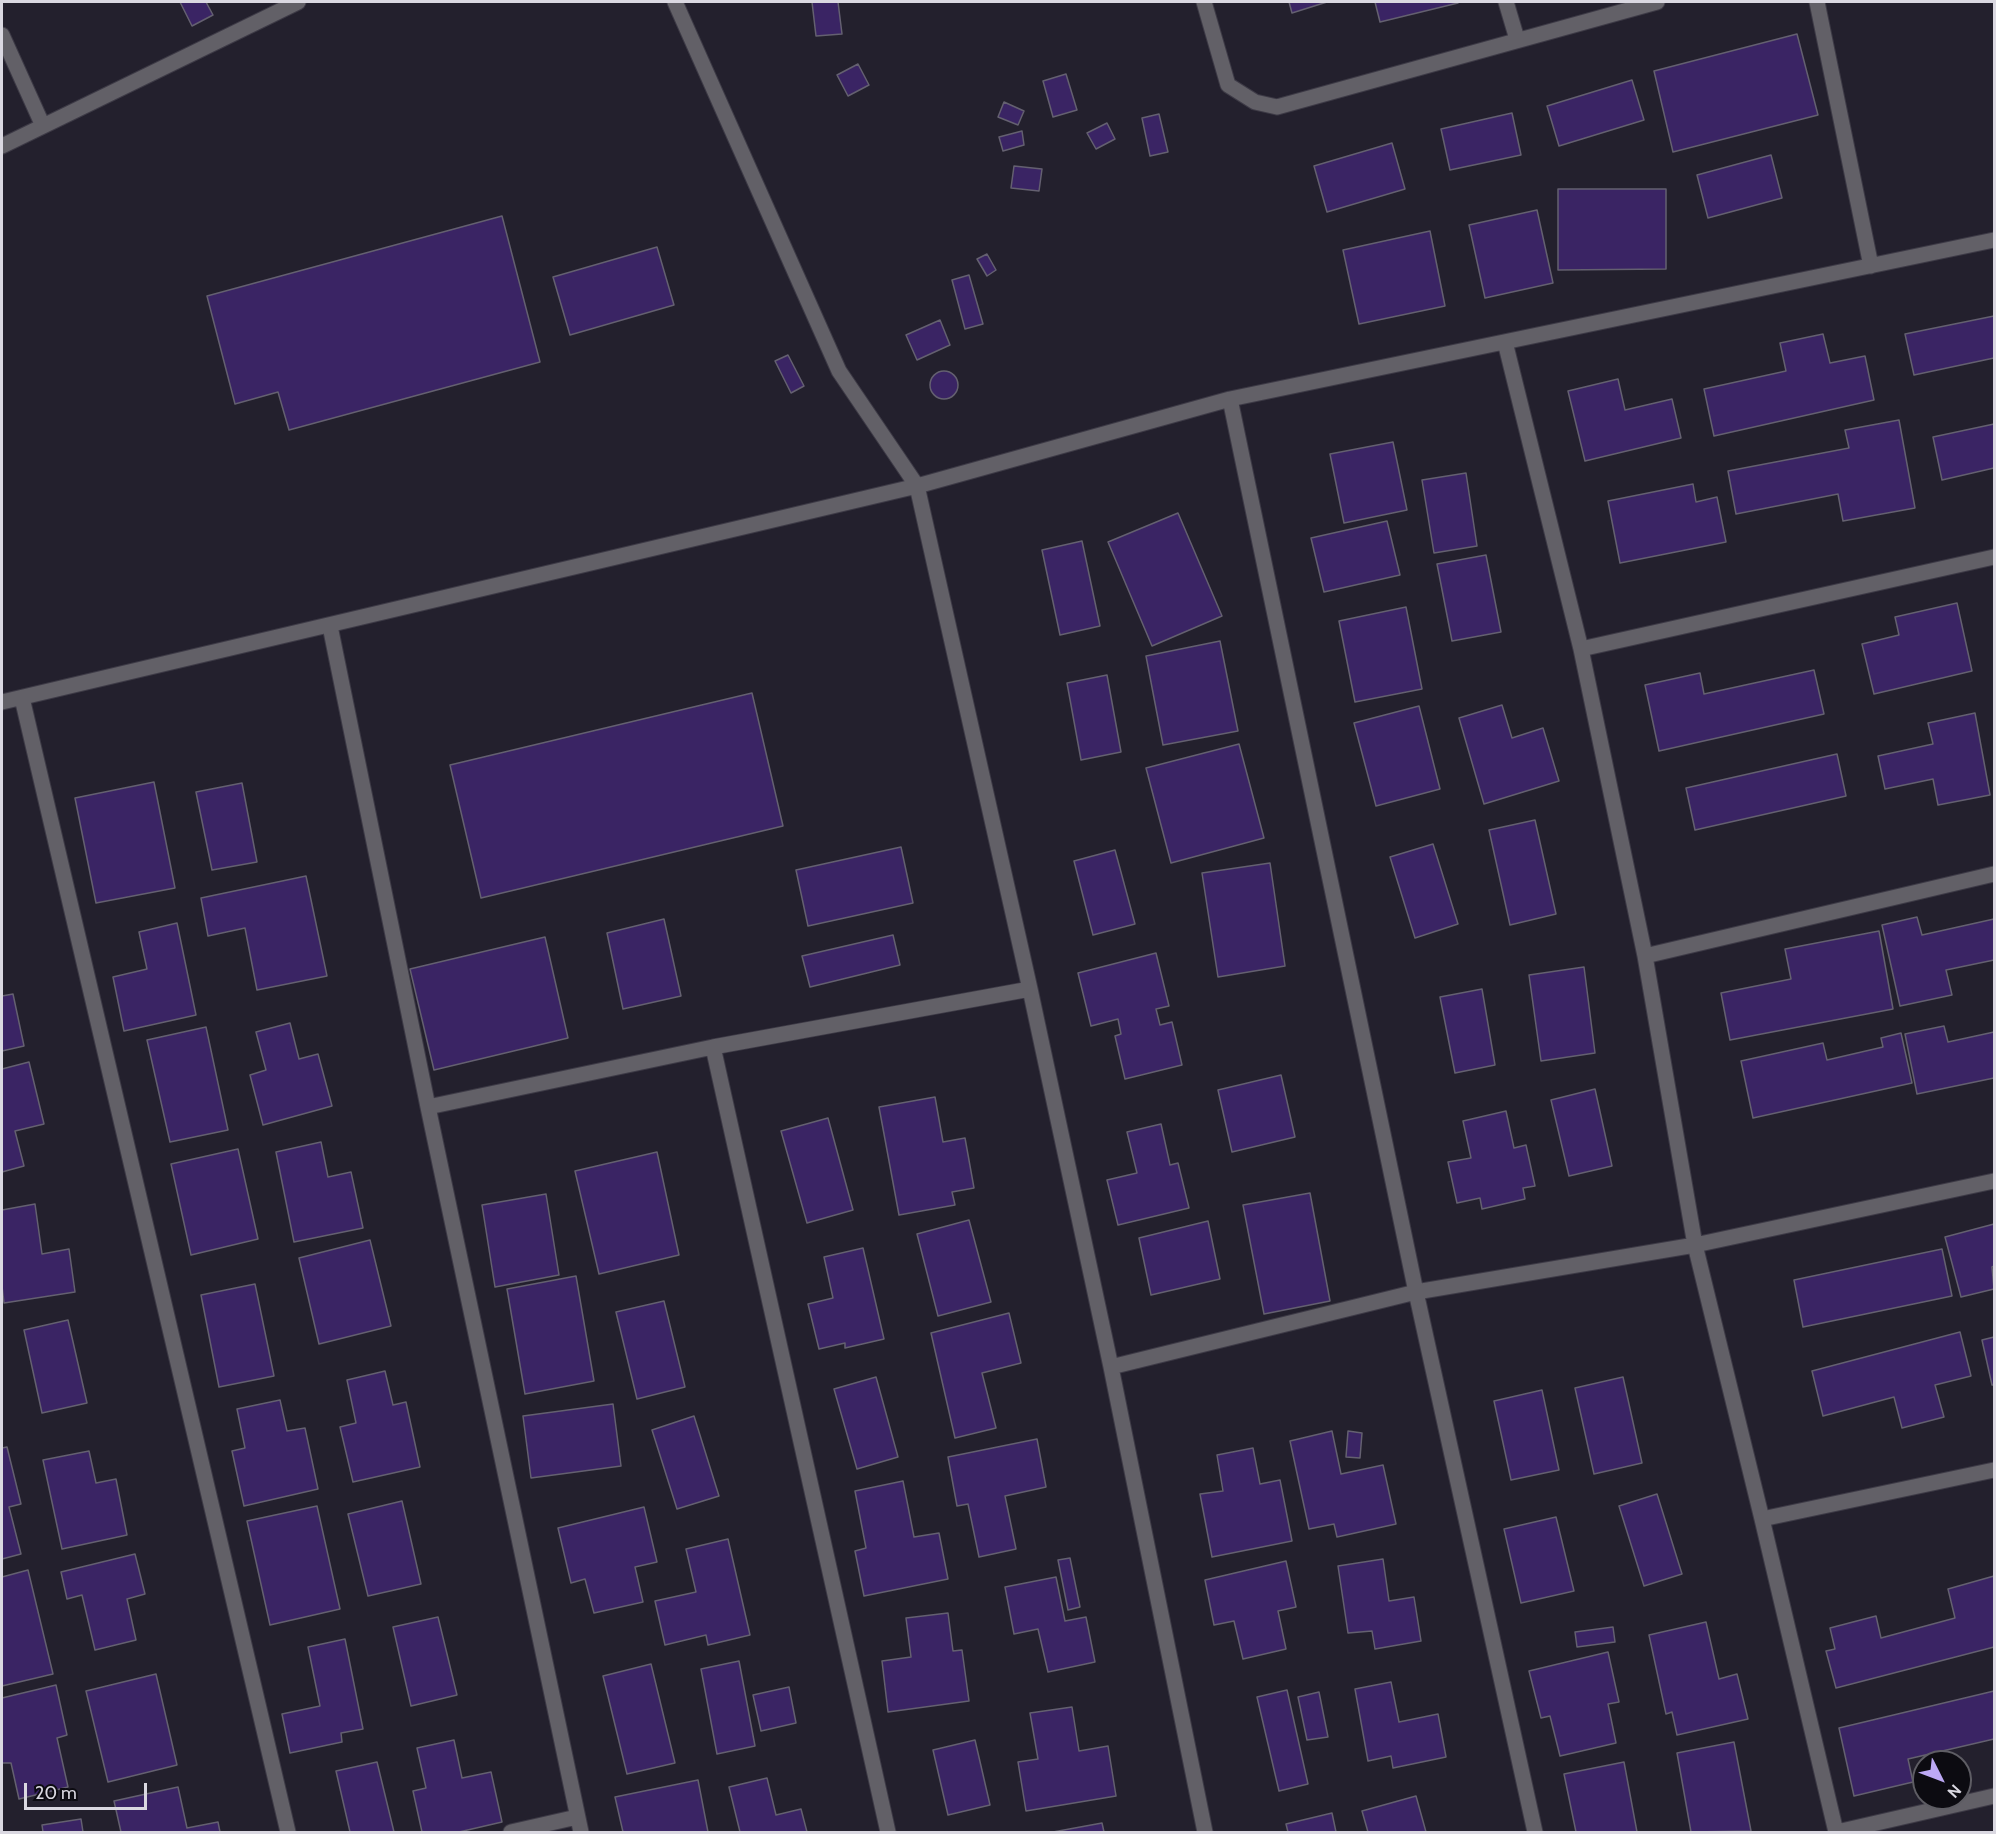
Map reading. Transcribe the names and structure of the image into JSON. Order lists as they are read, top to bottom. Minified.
{"scale_bar":"20 m","north":"bottom right"}
